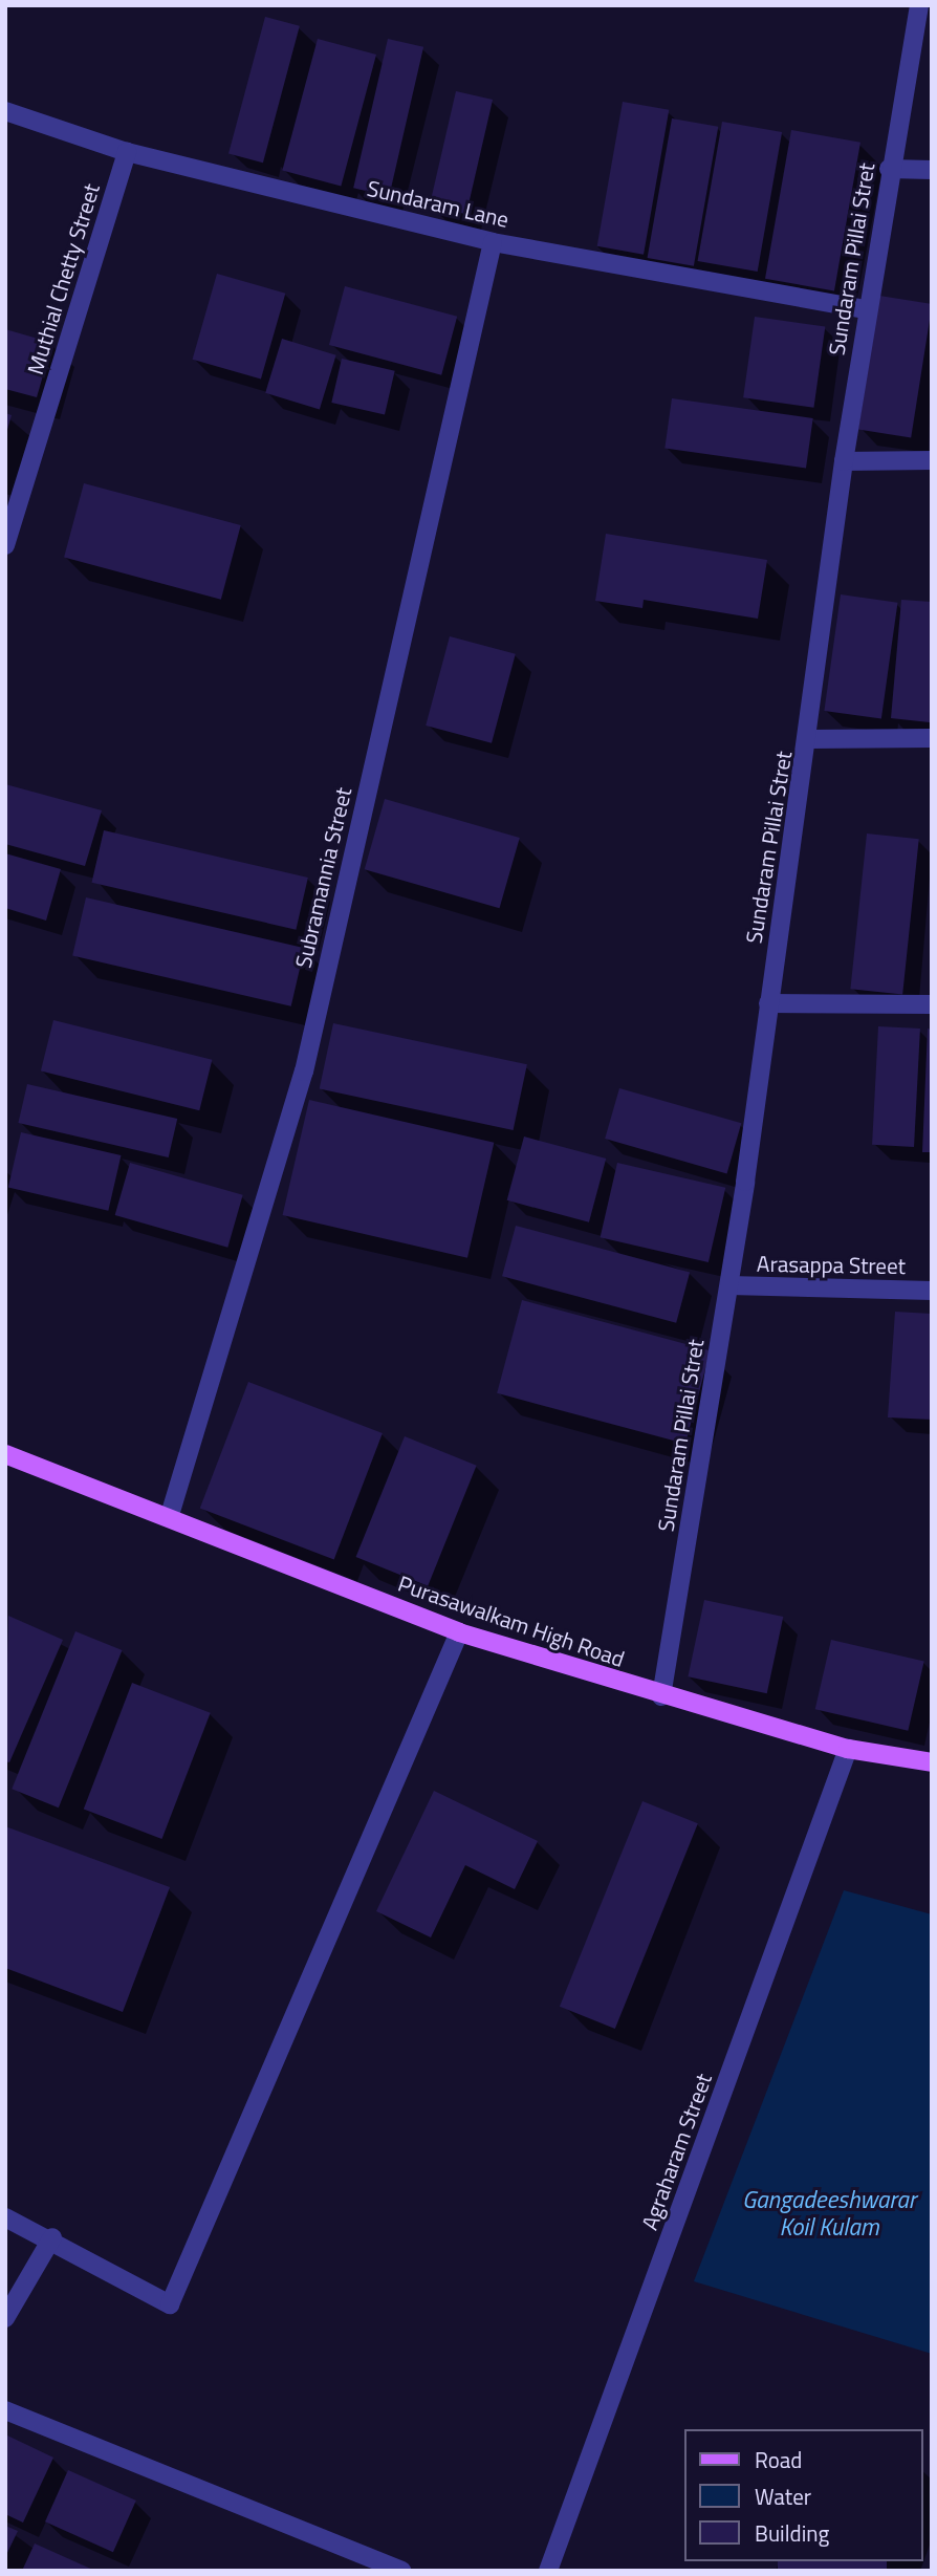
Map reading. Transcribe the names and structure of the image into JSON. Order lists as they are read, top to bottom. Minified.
{"streets":{"main road":["Purasawalkam High Road"],"street":["Sundaram Lane","Sundaram Pillai Stret","Muthial Chetty Street","Subramannia Street","Arasappa Street","Agraharam Street"]},"crossings":[["Sundaram Lane","Sundaram Pillai Stret"],["Sundaram Lane","Muthial Chetty Street"],["Sundaram Lane","Subramannia Street"],["Sundaram Pillai Stret","Arasappa Street"],["Sundaram Pillai Stret","Purasawalkam High Road"],["Subramannia Street","Purasawalkam High Road"],["Purasawalkam High Road","Agraharam Street"]],"water":["Gangadeeshwarar Koil Kulam"],"legend":["Road","Water","Building"]}
